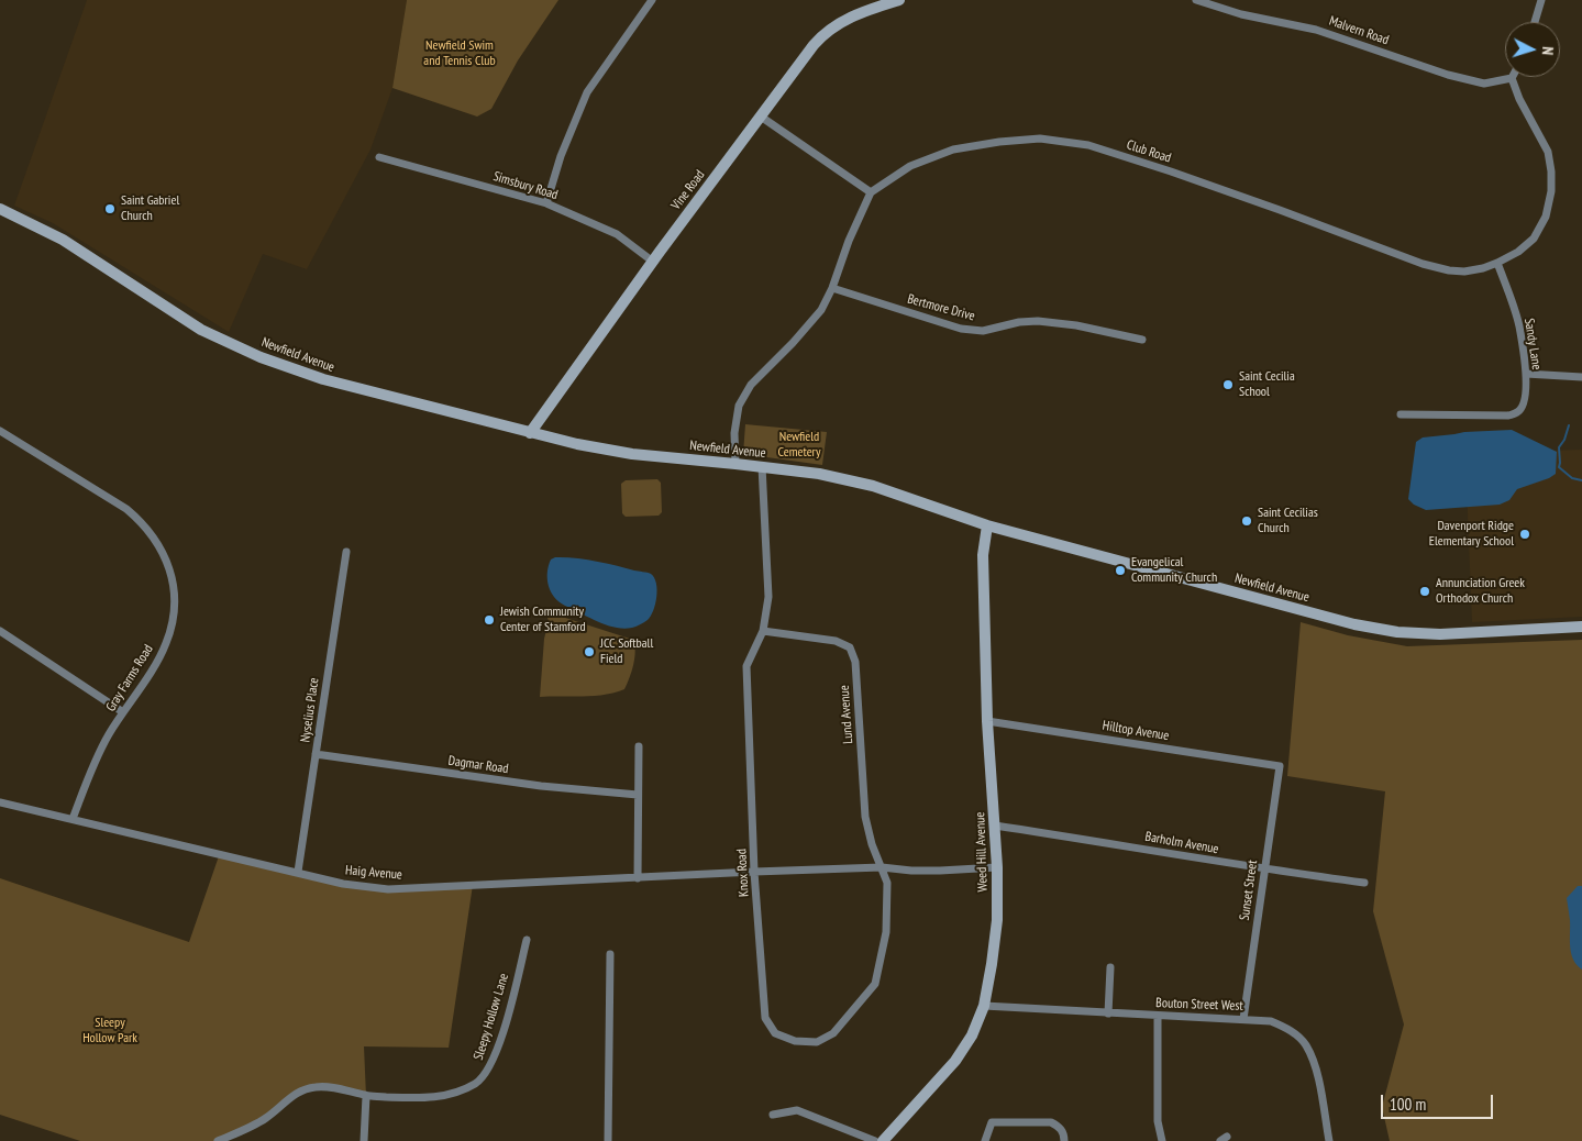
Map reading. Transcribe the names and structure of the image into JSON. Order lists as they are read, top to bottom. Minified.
{"streets":{"main road":["Vine Road","Newfield Avenue","Weed Hill Avenue"],"street":["Malvern Road","Club Road","Simsbury Road","Bertmore Drive","Sandy Lane","Gray Farms Road","Nyselius Place","Lund Avenue","Hilltop Avenue","Dagmar Road","Barholm Avenue","Haig Avenue","Knox Road","Sunset Street","Bouton Street West","Sleepy Hollow Lane"]},"crossings":[["Malvern Road","Club Road"],["Club Road","Sandy Lane"],["Simsbury Road","Vine Road"],["Vine Road","Newfield Avenue"],["Newfield Avenue","Weed Hill Avenue"],["Newfield Avenue","Knox Road"],["Gray Farms Road","Haig Avenue"],["Nyselius Place","Dagmar Road"],["Nyselius Place","Haig Avenue"],["Lund Avenue","Haig Avenue"],["Lund Avenue","Knox Road"],["Hilltop Avenue","Weed Hill Avenue"],["Hilltop Avenue","Sunset Street"],["Barholm Avenue","Weed Hill Avenue"],["Barholm Avenue","Sunset Street"],["Weed Hill Avenue","Haig Avenue"],["Weed Hill Avenue","Bouton Street West"],["Haig Avenue","Knox Road"],["Sunset Street","Bouton Street West"]],"parks":["Newfield Swim and Tennis Club","Newfield Cemetery","Sleepy Hollow Park"],"places":["Saint Gabriel Church","Saint Cecilia School","Saint Cecilias Church","Davenport Ridge Elementary School","Evangelical Community Church","Annunciation Greek Orthodox Church","Jewish Community Center of Stamford","JCC Softball Field"],"scale_bar":"100 m","north":"right"}
